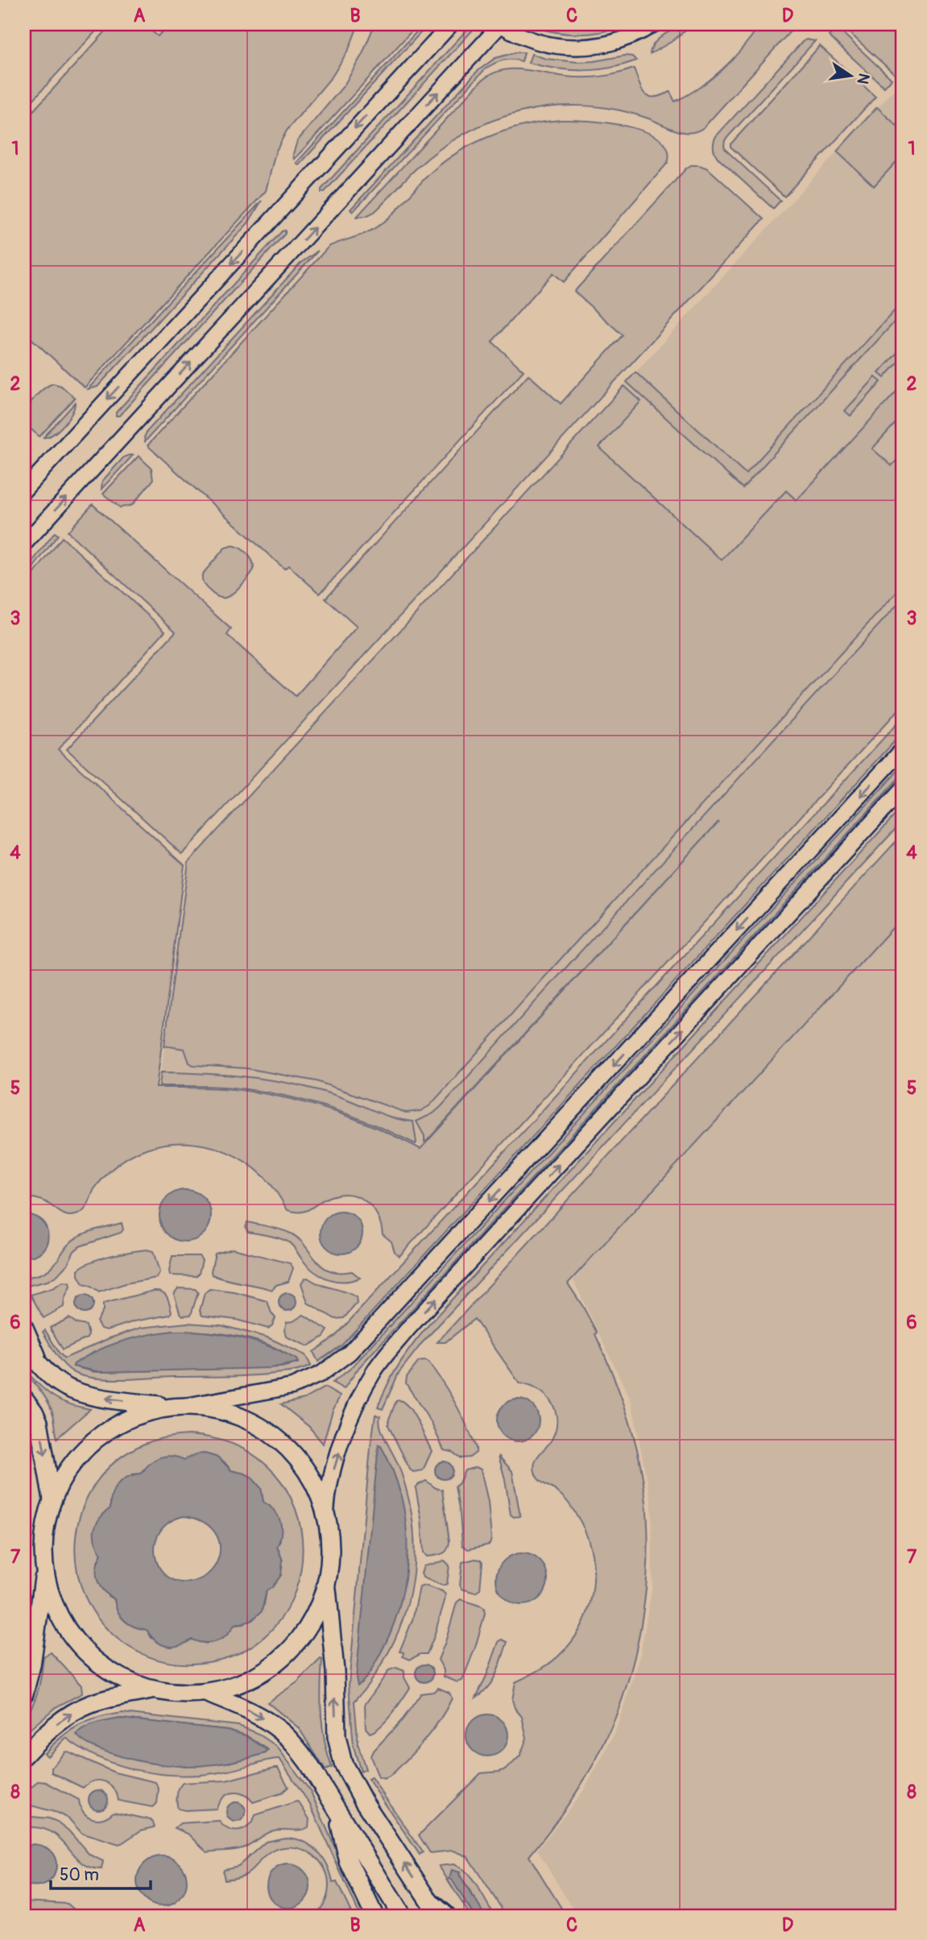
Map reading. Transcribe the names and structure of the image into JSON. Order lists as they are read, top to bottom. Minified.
{"scale_bar":"50 m","north":"right","grid":{"columns":["A","B","C","D"],"rows":["1","2","3","4","5","6","7","8"]}}
